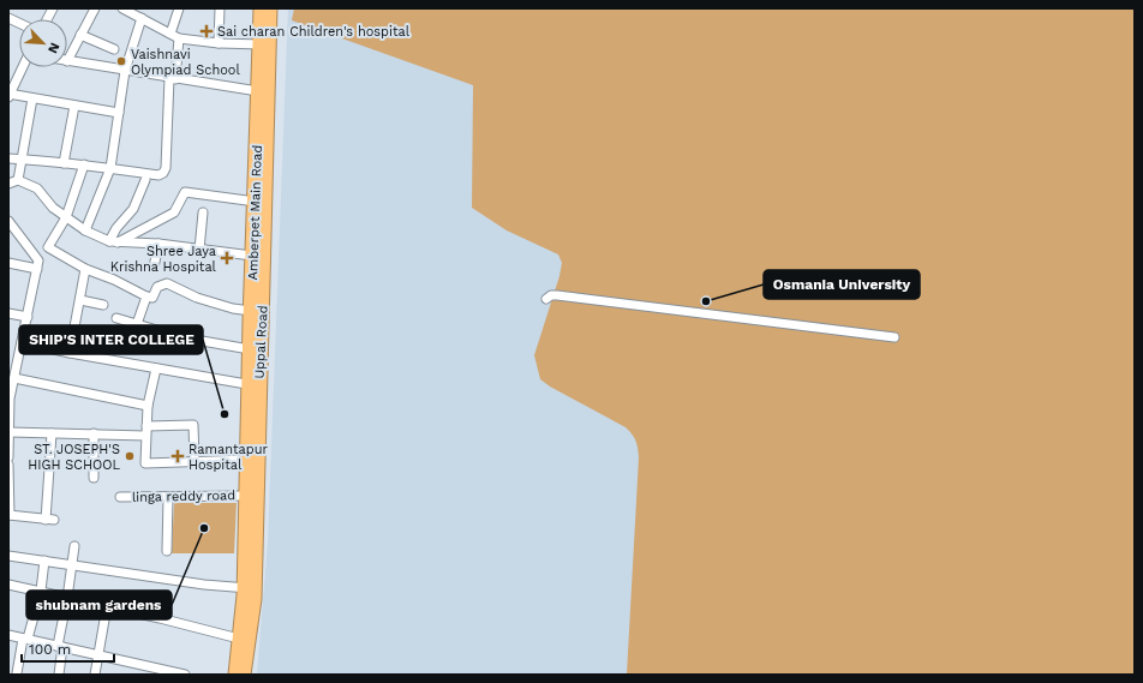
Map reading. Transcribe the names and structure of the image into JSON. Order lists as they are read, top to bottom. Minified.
{"streets":{"highway":["Amberpet Main Road","Uppal Road"],"street":["linga reddy road"]},"crossings":[["Amberpet Main Road","Uppal Road"],["Amberpet Main Road","linga reddy road"]],"places":{"health":["Sai charan Children's hospital","Shree Jaya Krishna Hospital","Ramantapur Hospital"],"other":["Vaishnavi Olympiad School","Osmania University","SHIP'S INTER COLLEGE","ST. JOSEPH'S HIGH SCHOOL","shubnam gardens"]},"scale_bar":"100 m","north":"bottom right"}
